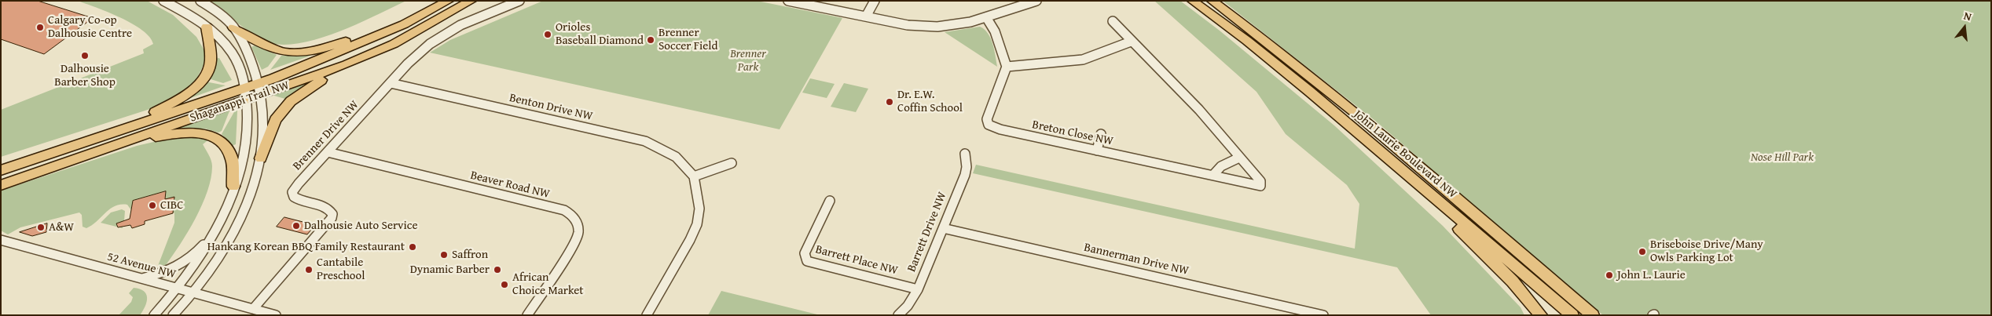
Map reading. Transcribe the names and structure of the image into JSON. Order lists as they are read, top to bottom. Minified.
{"streets":{"main road":["Shaganappi Trail NW","John Laurie Boulevard NW"],"street":["Benton Drive NW","Breton Close NW","Brenner Drive NW","Beaver Road NW","Barrett Drive NW","Bannerman Drive NW","Barrett Place NW","52 Avenue NW"]},"crossings":[["Benton Drive NW","Brenner Drive NW"],["Brenner Drive NW","Beaver Road NW"],["Brenner Drive NW","52 Avenue NW"],["Barrett Drive NW","Bannerman Drive NW"],["Barrett Drive NW","Barrett Place NW"]],"parks":["Brenner Park","Nose Hill Park"],"places":["Calgary Co-op Dalhousie Centre","Orioles Baseball Diamond","Brenner Soccer Field","Dalhousie Barber Shop","Dr. E.W. Coffin School","CIBC","Dalhousie Auto Service","A&W","Hankang Korean BBQ Family Restaurant","Briseboise Drive/Many Owls Parking Lot","Saffron","Cantabile Preschool","Dynamic Barber","John L. Laurie","African Choice Market"],"north":"top"}
